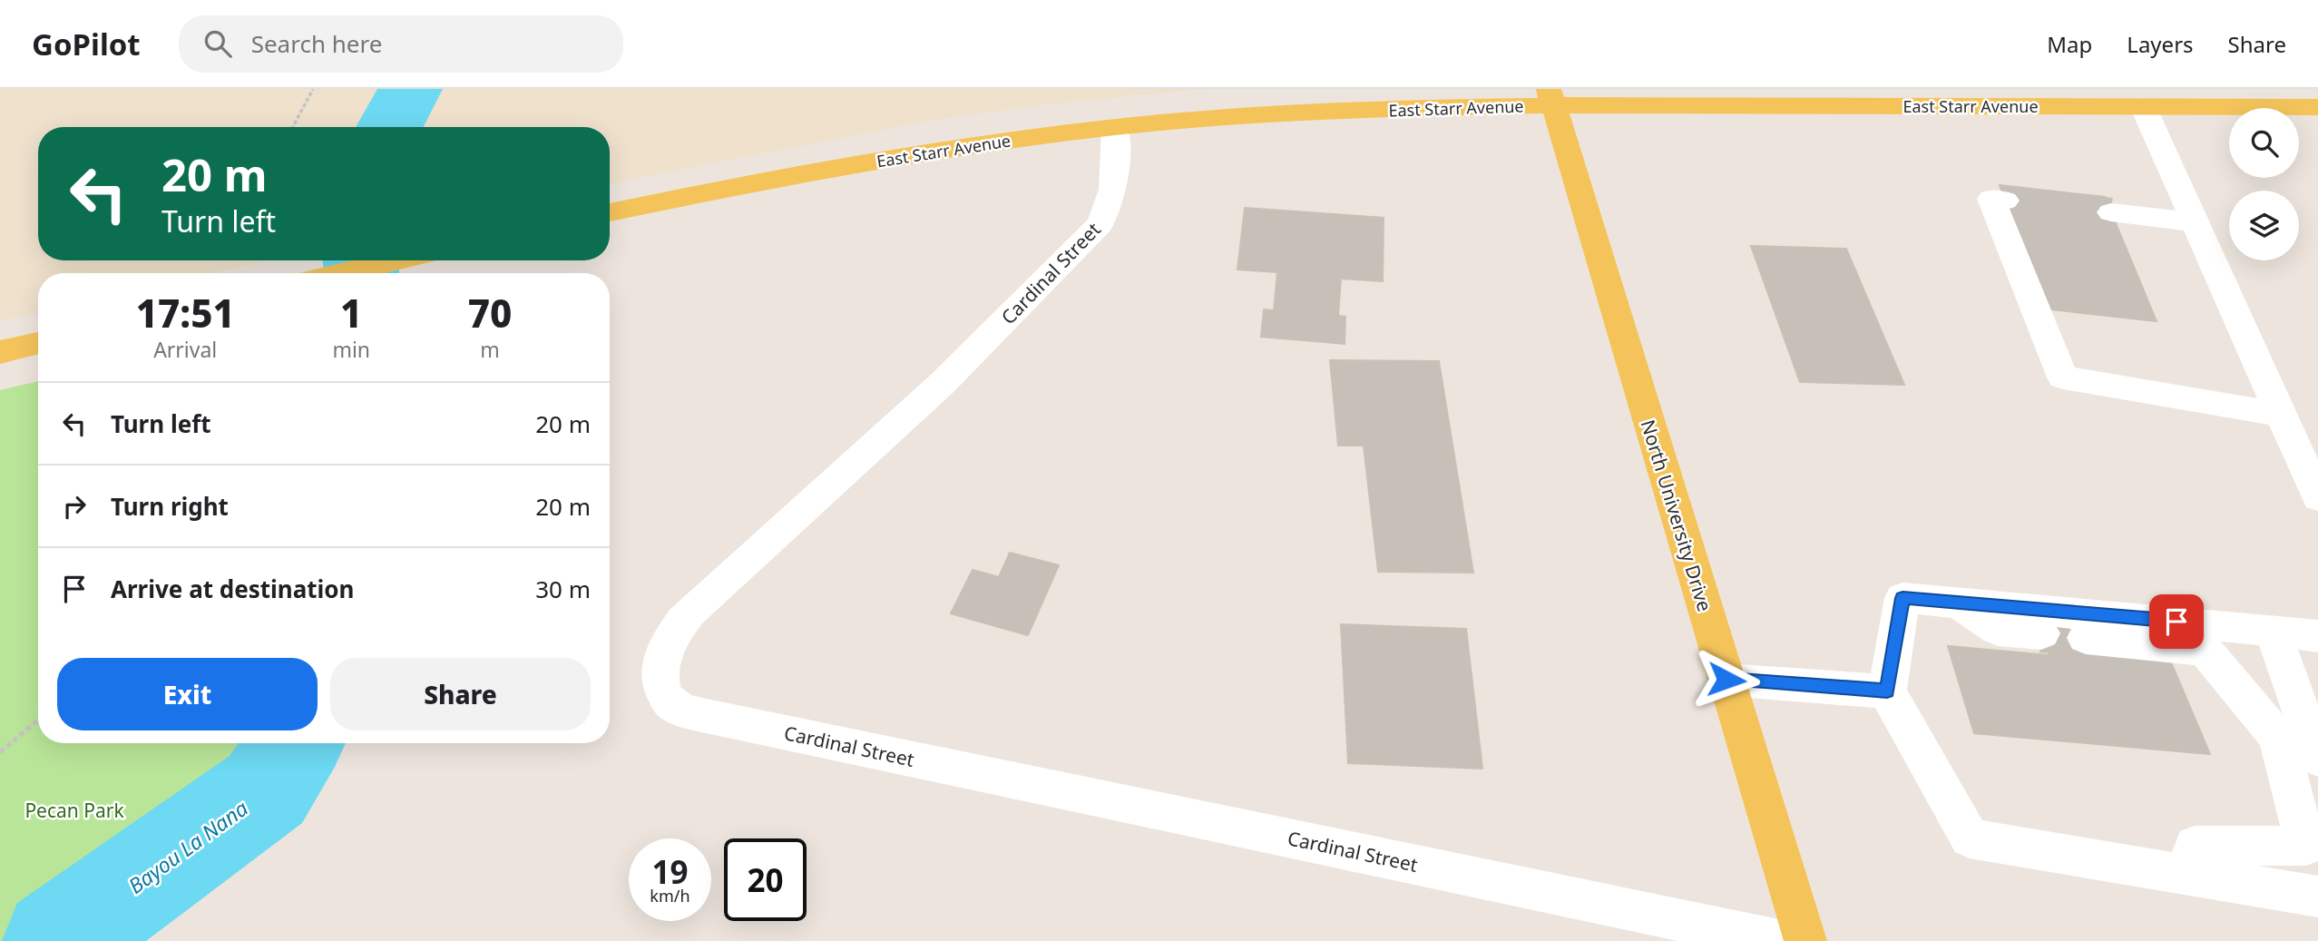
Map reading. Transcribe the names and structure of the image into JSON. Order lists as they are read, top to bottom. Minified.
{"streets":{"main road":["East Starr Avenue","North University Drive"],"street":["Cardinal Street"]},"crossings":[["East Starr Avenue","Cardinal Street"],["East Starr Avenue","North University Drive"]],"water":["Bayou La Nana"],"parks":["Pecan Park"],"page":{"header":"GoPilot","search":"Search here","nav":["Map","Layers","Share"],"turn":["20 m","Turn left"],"eta":["17:51","Arrival","1","min","70","m"],"list":[{"name":"Turn left","value":"20 m"},{"name":"Turn right","value":"20 m"},{"name":"Arrive at destination","value":"30 m"}],"buttons":["Exit","Share"],"speed":"19 km/h","limit":"20"}}
